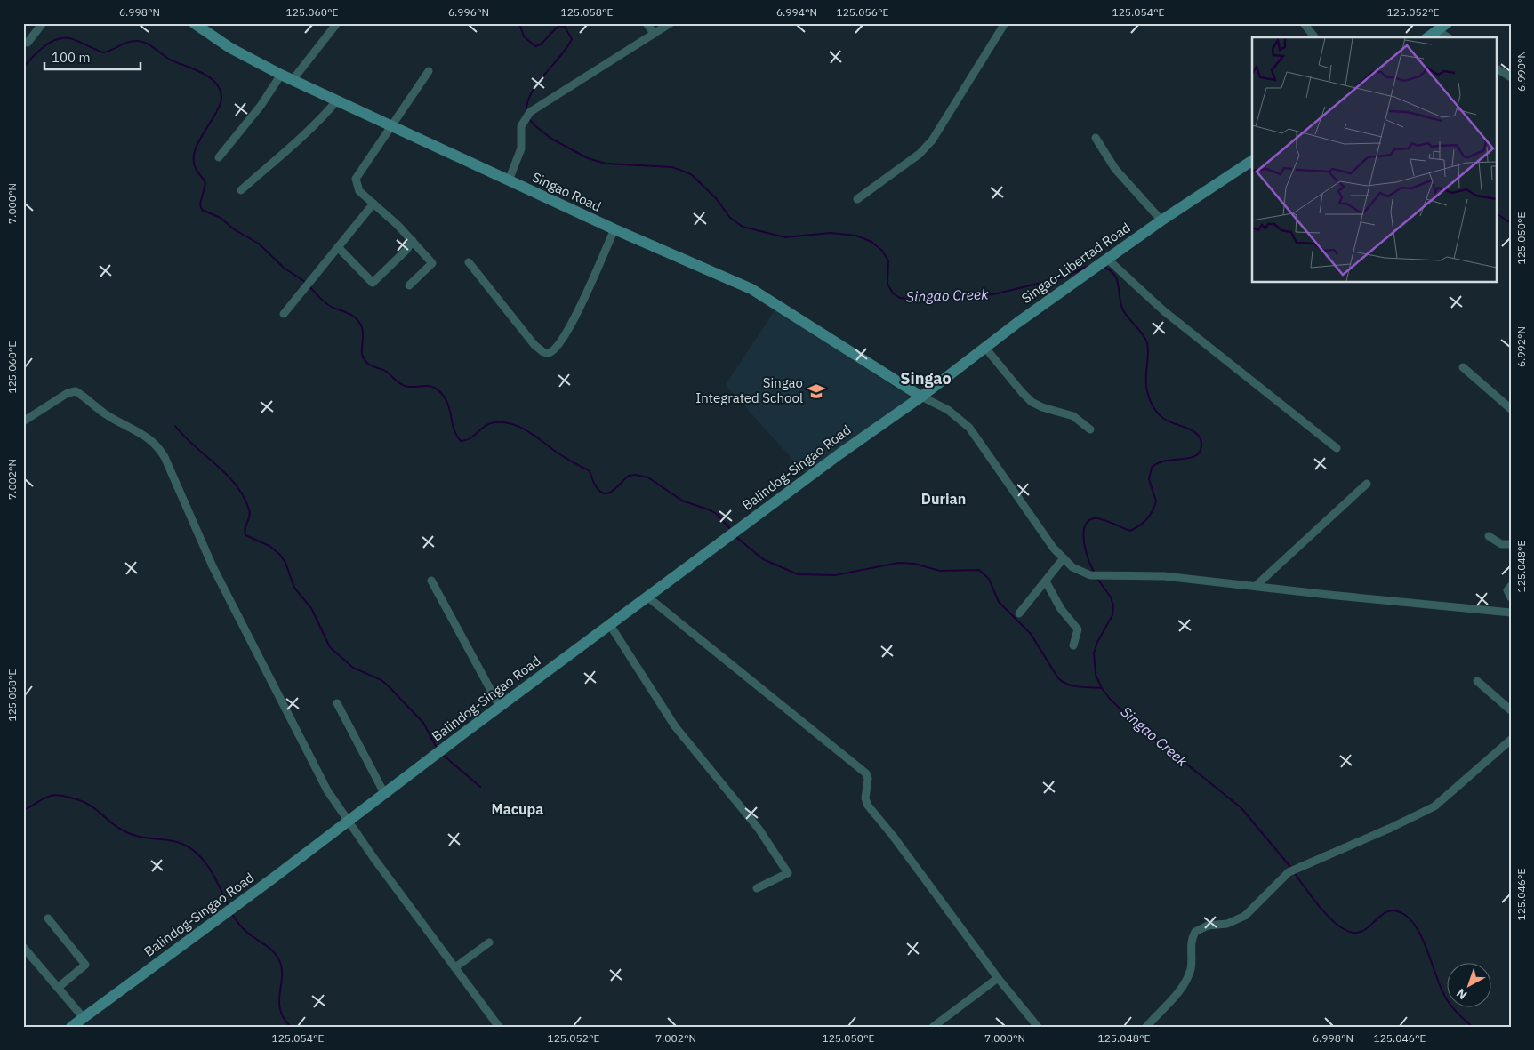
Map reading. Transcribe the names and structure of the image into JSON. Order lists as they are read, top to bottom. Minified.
{"streets":{"street":["Singao Road","Singao-Libertad Road","Balindog-Singao Road"]},"crossings":[["Singao Road","Singao-Libertad Road"],["Singao Road","Balindog-Singao Road"],["Singao-Libertad Road","Balindog-Singao Road"]],"districts":["Singao","Durian","Macupa"],"water":["Singao Creek"],"places":{"school or university":["Singao Integrated School"]},"scale_bar":"100 m","north":"bottom left","coordinates":["6.998°N","125.060°E","6.996°N","125.058°E","6.994°N","125.056°E","125.054°E","125.052°E","6.990°N","7.000°N","125.050°E","6.992°N","7.002°N","125.048°E","125.046°E"]}
